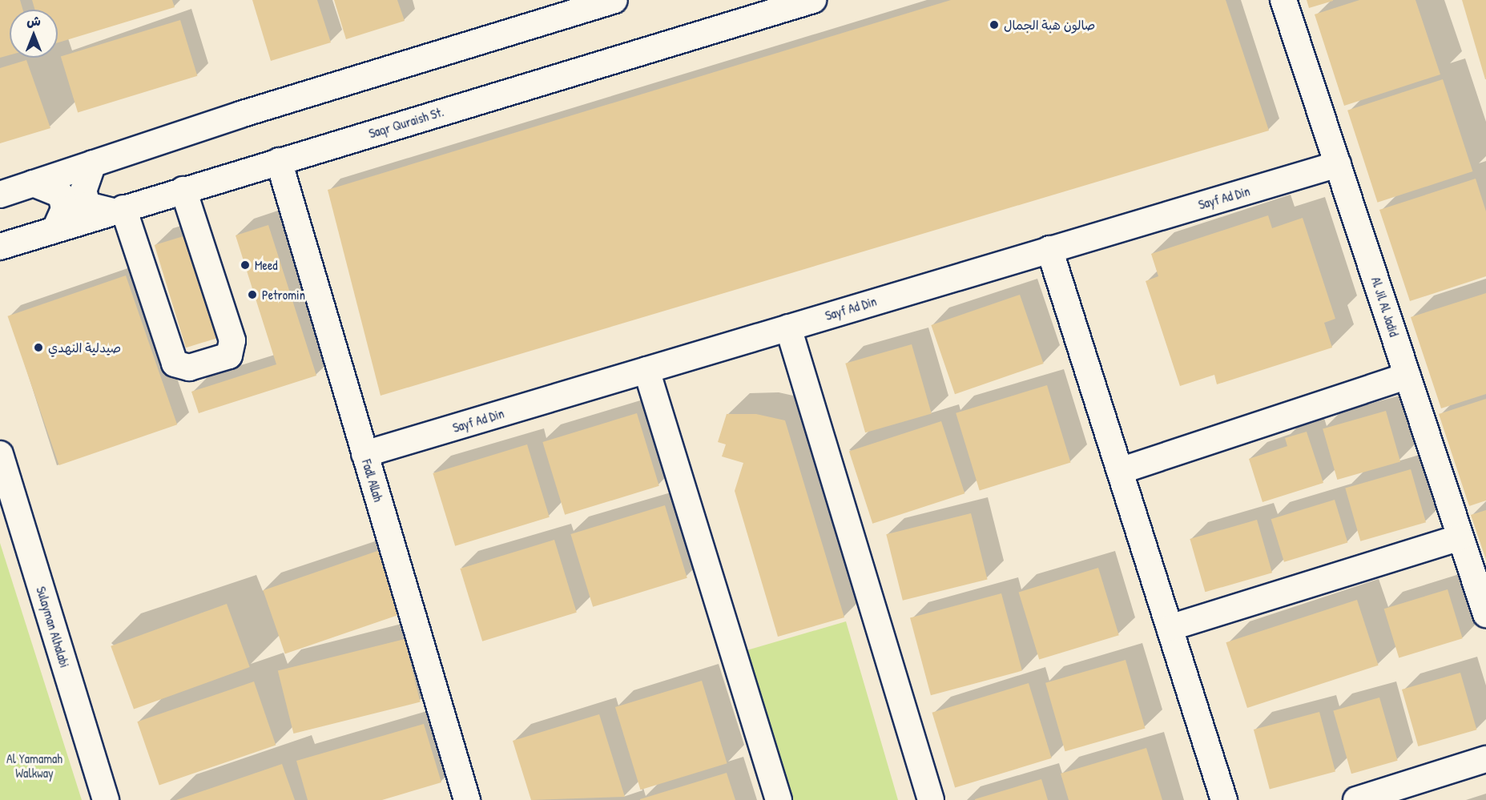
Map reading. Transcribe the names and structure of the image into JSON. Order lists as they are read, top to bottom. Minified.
{"streets":{"street":["Saqr Quraish St.","Sayf Ad Din","Al Jil Al Jadid","Fadl Allah","Sulayman Alhalabi"]},"crossings":[["Saqr Quraish St.","Fadl Allah"],["Sayf Ad Din","Al Jil Al Jadid"],["Sayf Ad Din","Fadl Allah"]],"parks":["Al Yamamah Walkway"],"places":["صالون هبة الجمال","Meed","Petromin","صيدلية النهدي"],"north":"top"}
